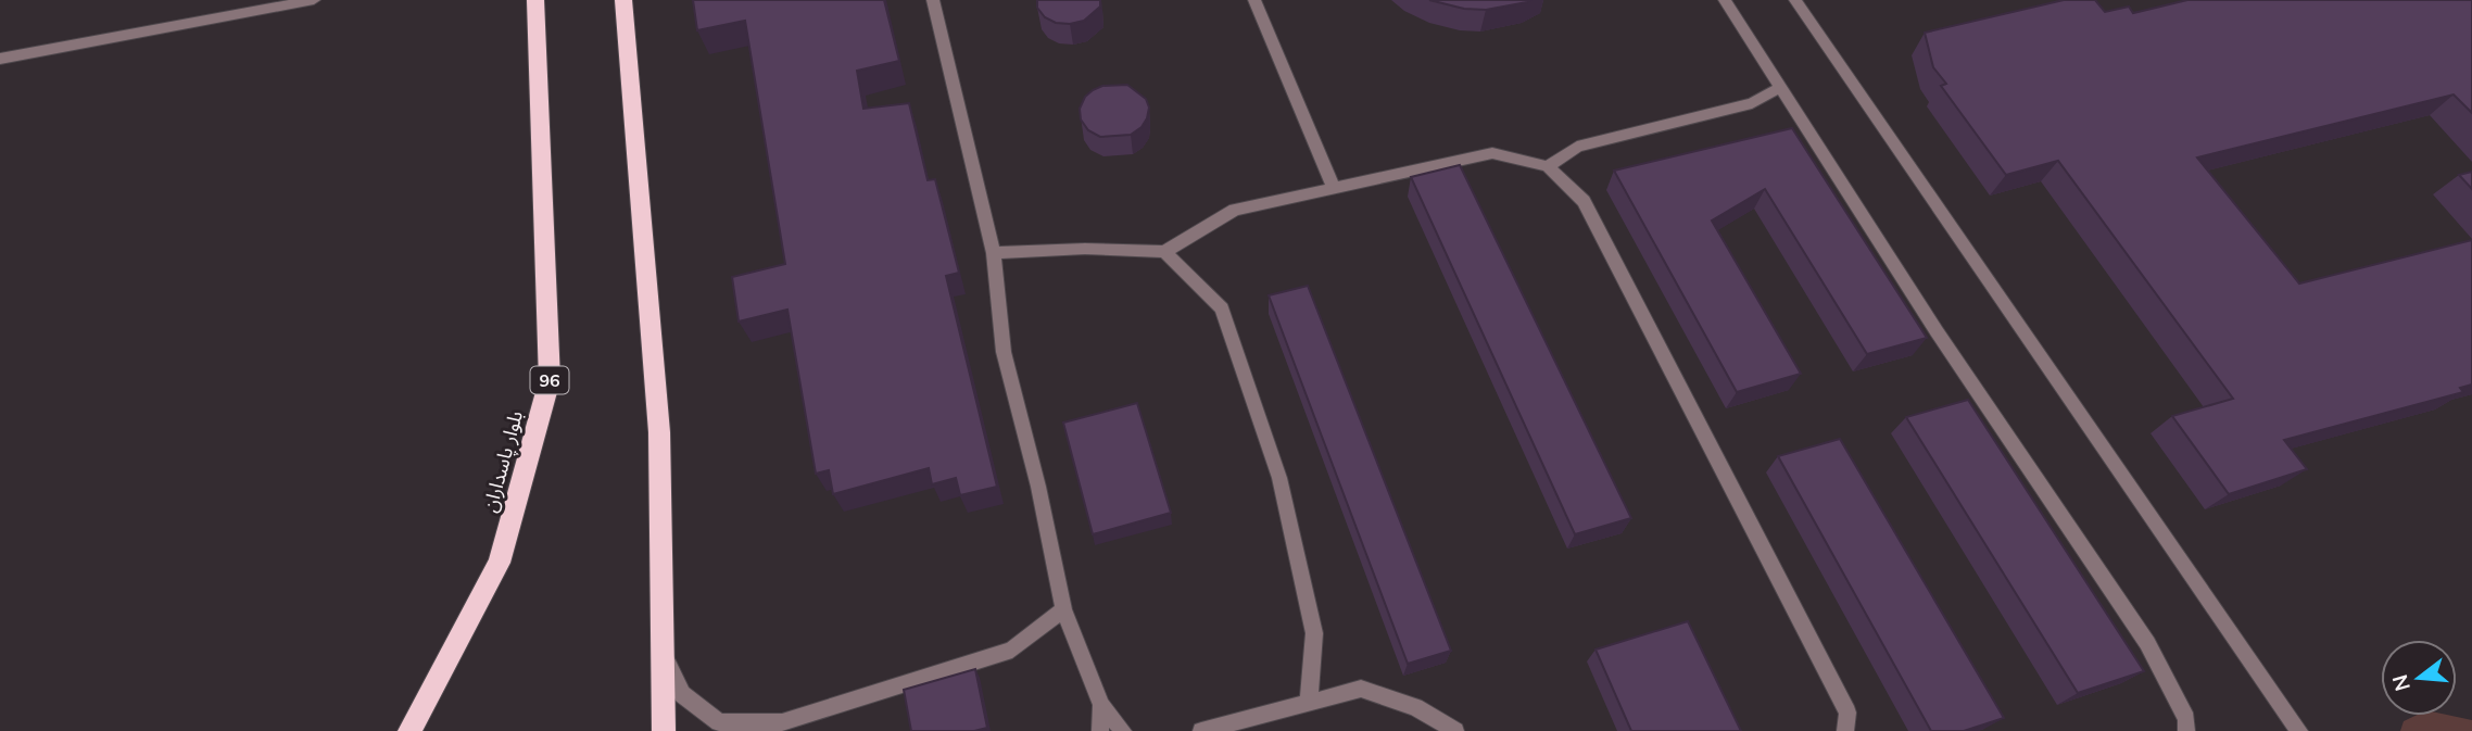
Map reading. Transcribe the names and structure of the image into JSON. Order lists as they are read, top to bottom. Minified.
{"streets":{"highway":["96","بلوار پاسداران"]},"north":"left"}
